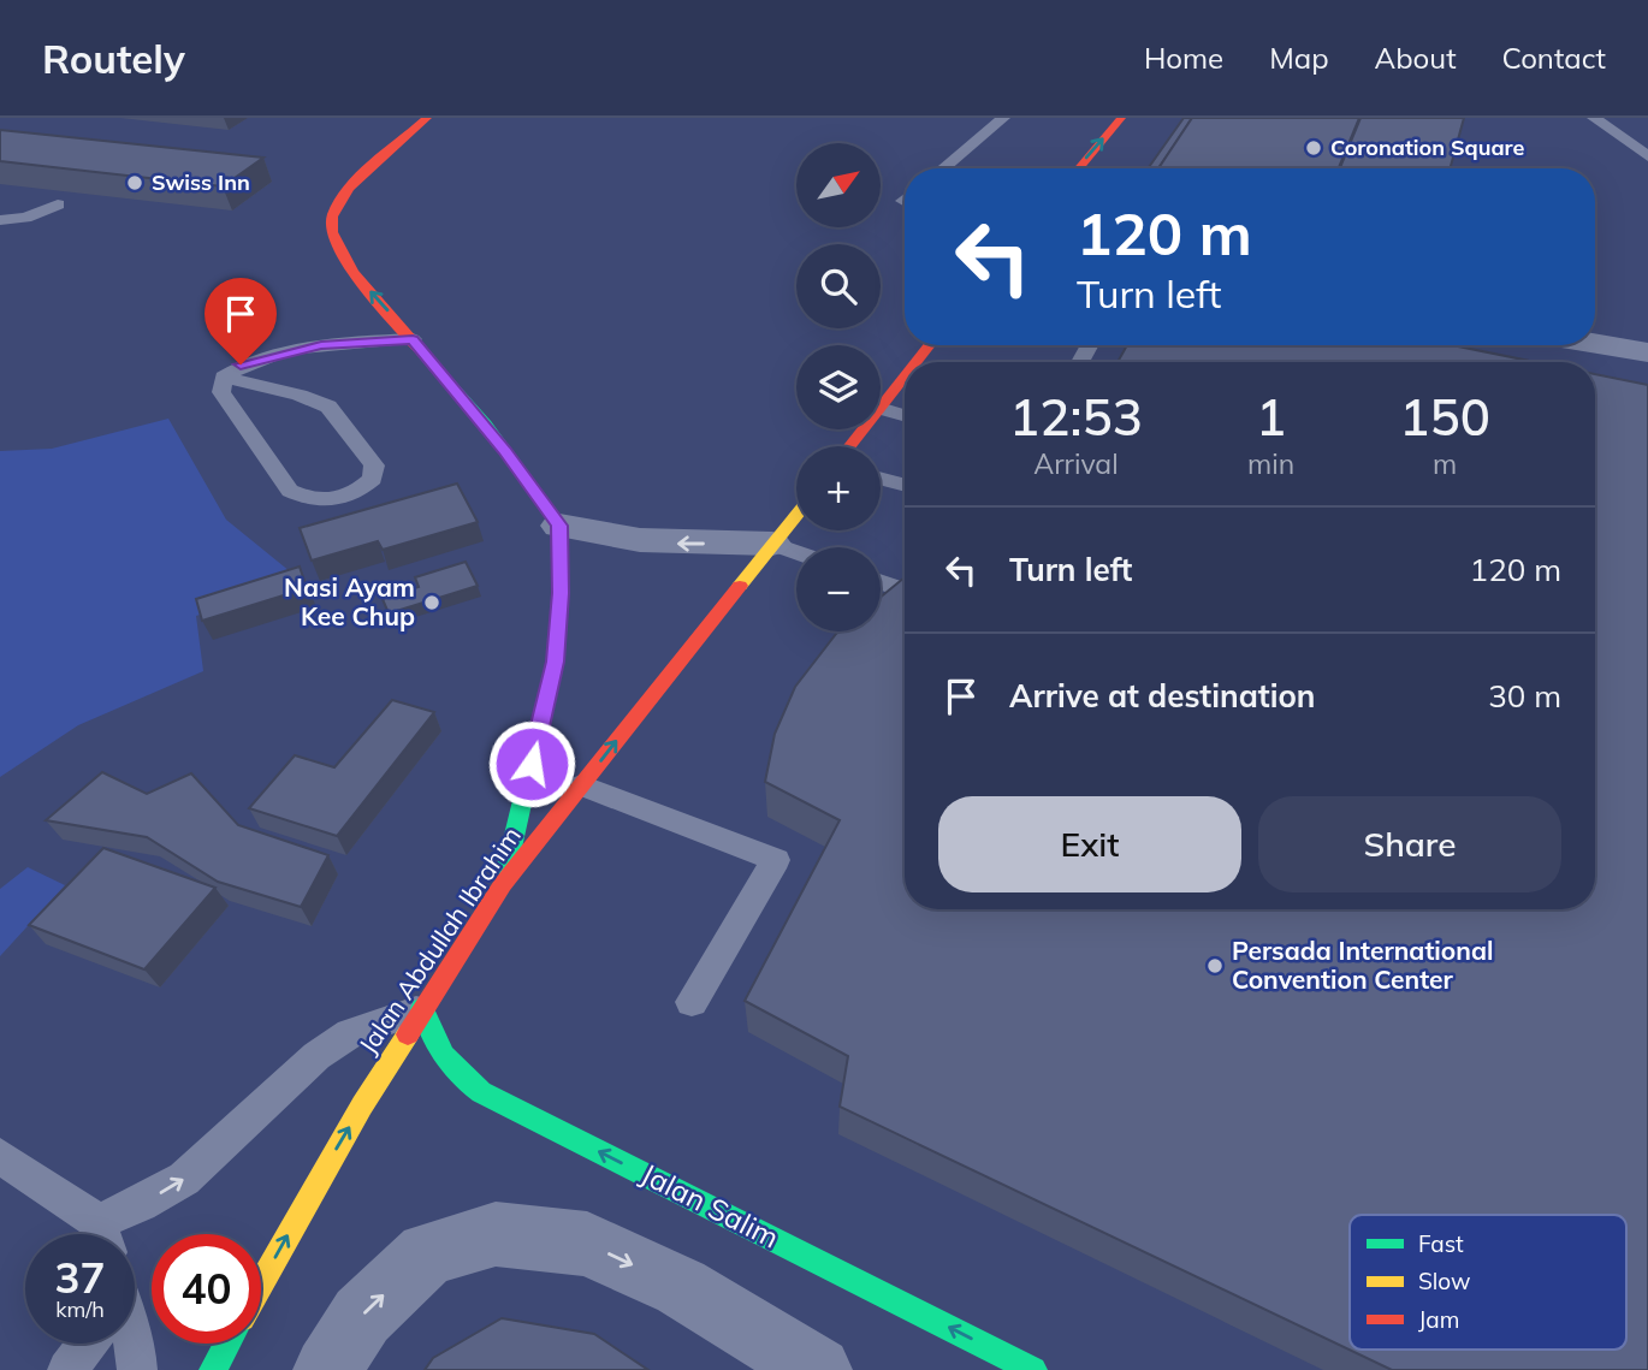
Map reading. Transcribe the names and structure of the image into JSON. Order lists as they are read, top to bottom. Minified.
{"streets":{"street":["Jalan Abdullah Ibrahim","Jalan Salim"]},"crossings":[["Jalan Abdullah Ibrahim","Jalan Salim"]],"one_way":["Jalan Abdullah Ibrahim","Jalan Salim"],"places":["Coronation Square","Swiss Inn","Nasi Ayam Kee Chup","Persada International Convention Center"],"legend":["Fast","Slow","Jam"],"north":"top right","page":{"header":"Routely","nav":["Home","Map","About","Contact"],"map_buttons":["+","−"],"turn":["120 m","Turn left"],"eta":["12:53","Arrival","1","min","150","m"],"list":[{"name":"Turn left","value":"120 m"},{"name":"Arrive at destination","value":"30 m"}],"buttons":["Exit","Share"],"speed":"37 km/h","limit":"40"}}
